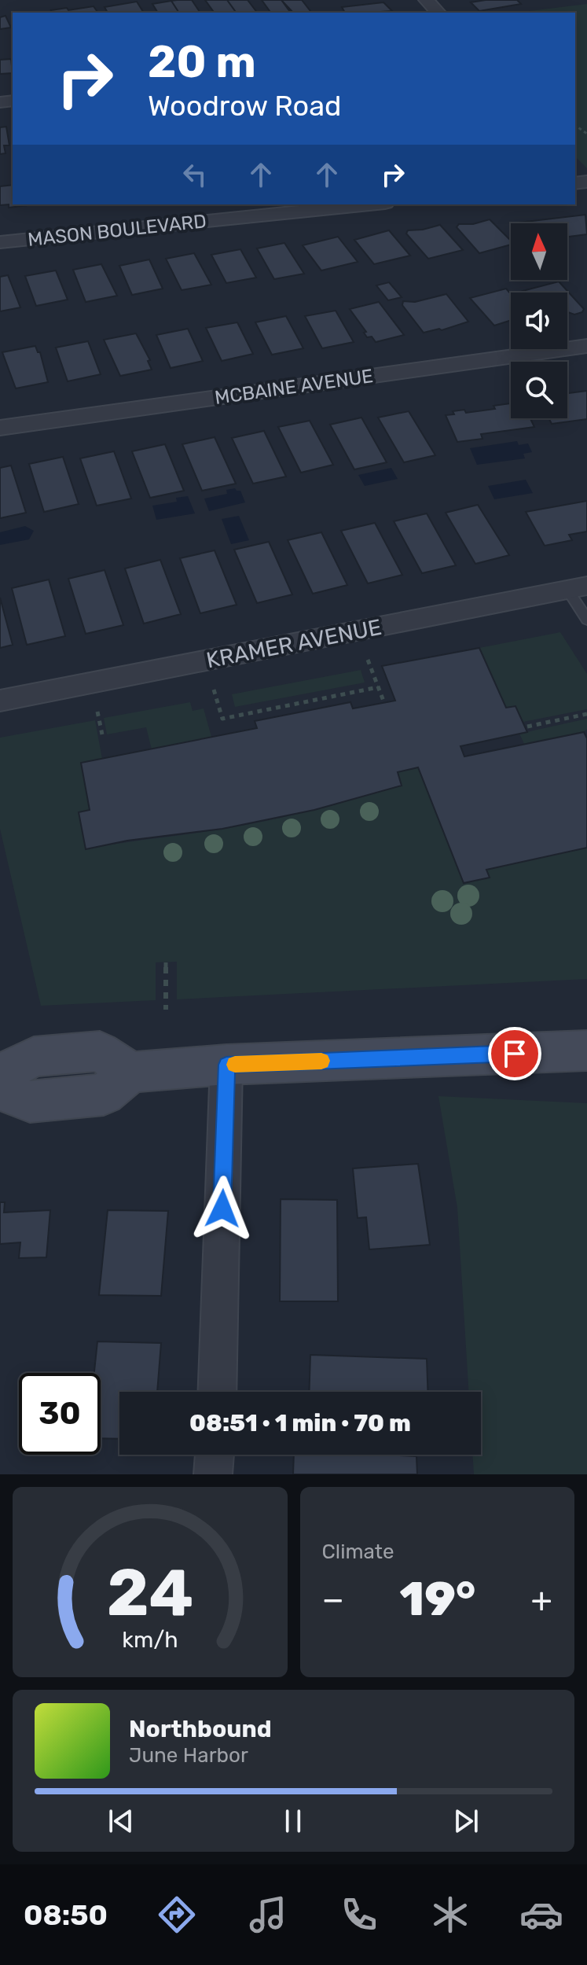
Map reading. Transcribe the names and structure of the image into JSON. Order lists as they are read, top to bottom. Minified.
{"streets":{"street":["MASON BOULEVARD","MCBAINE AVENUE","KRAMER AVENUE"]},"north":"top","page":{"turn":["20 m","Woodrow Road"],"limit":"30","trip":"08:51 · 1 min · 70 m","tile":"Climate","heat":["−","19°","+"],"song":["Northbound","June Harbor"],"tabs":"08:50","gauge":["24","km/h"]}}
